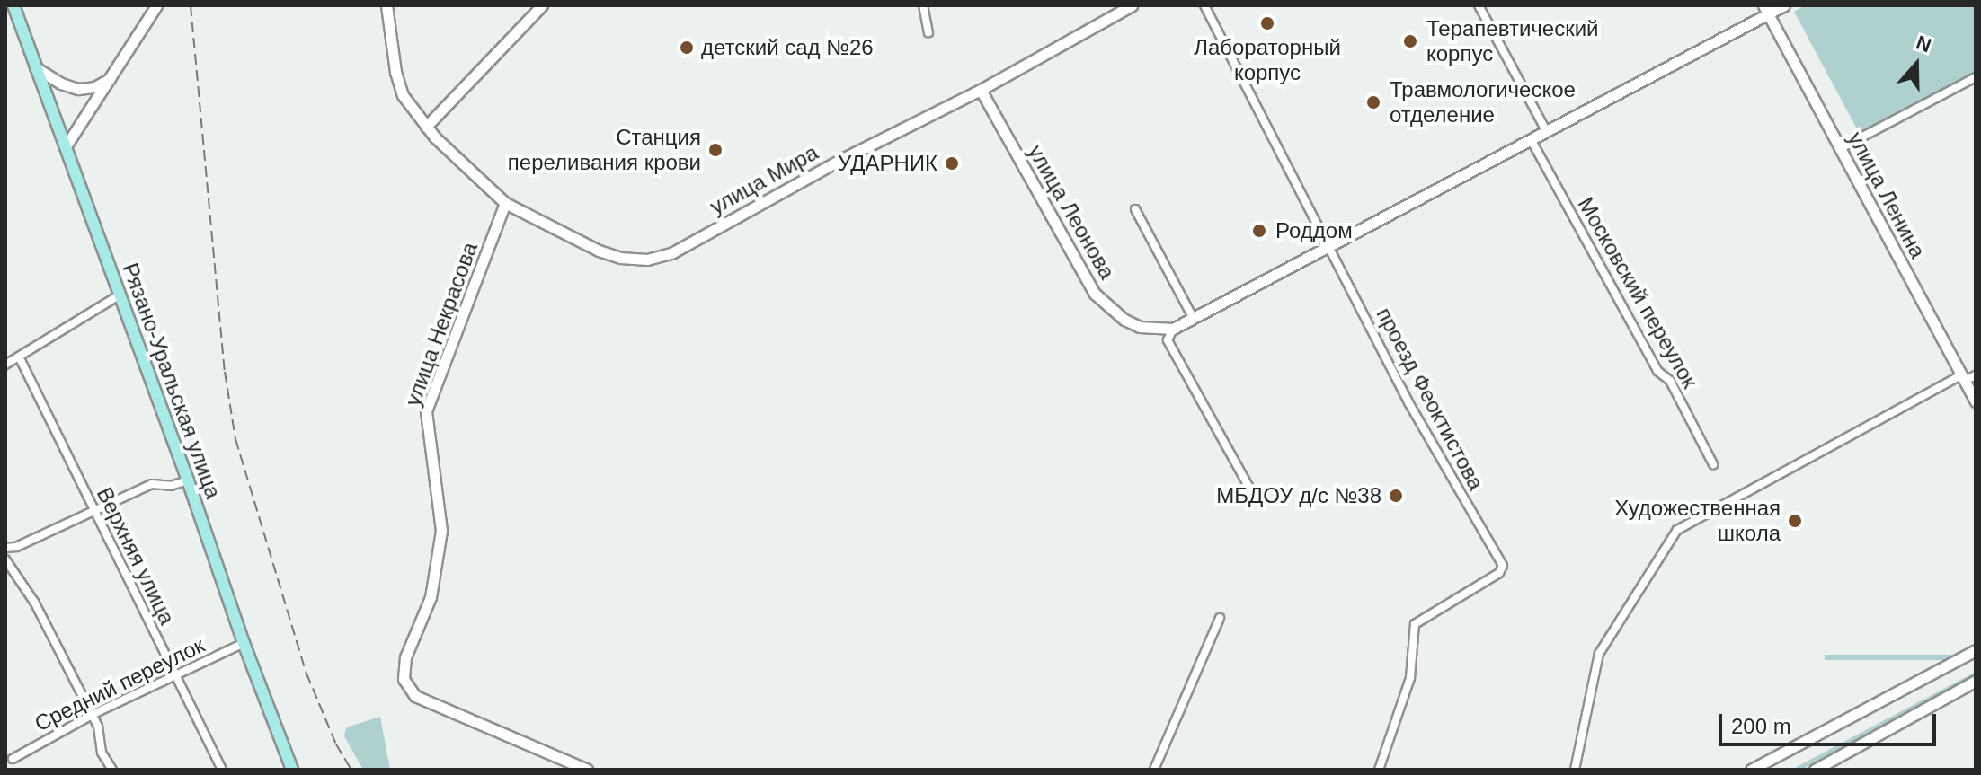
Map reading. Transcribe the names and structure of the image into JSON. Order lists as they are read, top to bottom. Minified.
{"streets":{"main road":["Рязано-Уральская улица"],"street":["улица Мира","улица Ленина","улица Леонова","Московский переулок","улица Некрасова","проезд Феоктистова","Верхняя улица","Средний переулок"]},"crossings":[["улица Мира","улица Леонова"],["улица Мира","улица Некрасова"],["Рязано-Уральская улица","Средний переулок"],["Верхняя улица","Средний переулок"]],"places":["Лабораторный корпус","Терапевтический корпус","детский сад №26","Травмологическое отделение","Станция переливания крови","УДАРНИК","Роддом","МБДОУ д/с №38","Художественная школа"],"scale_bar":"200 m","north":"top"}
